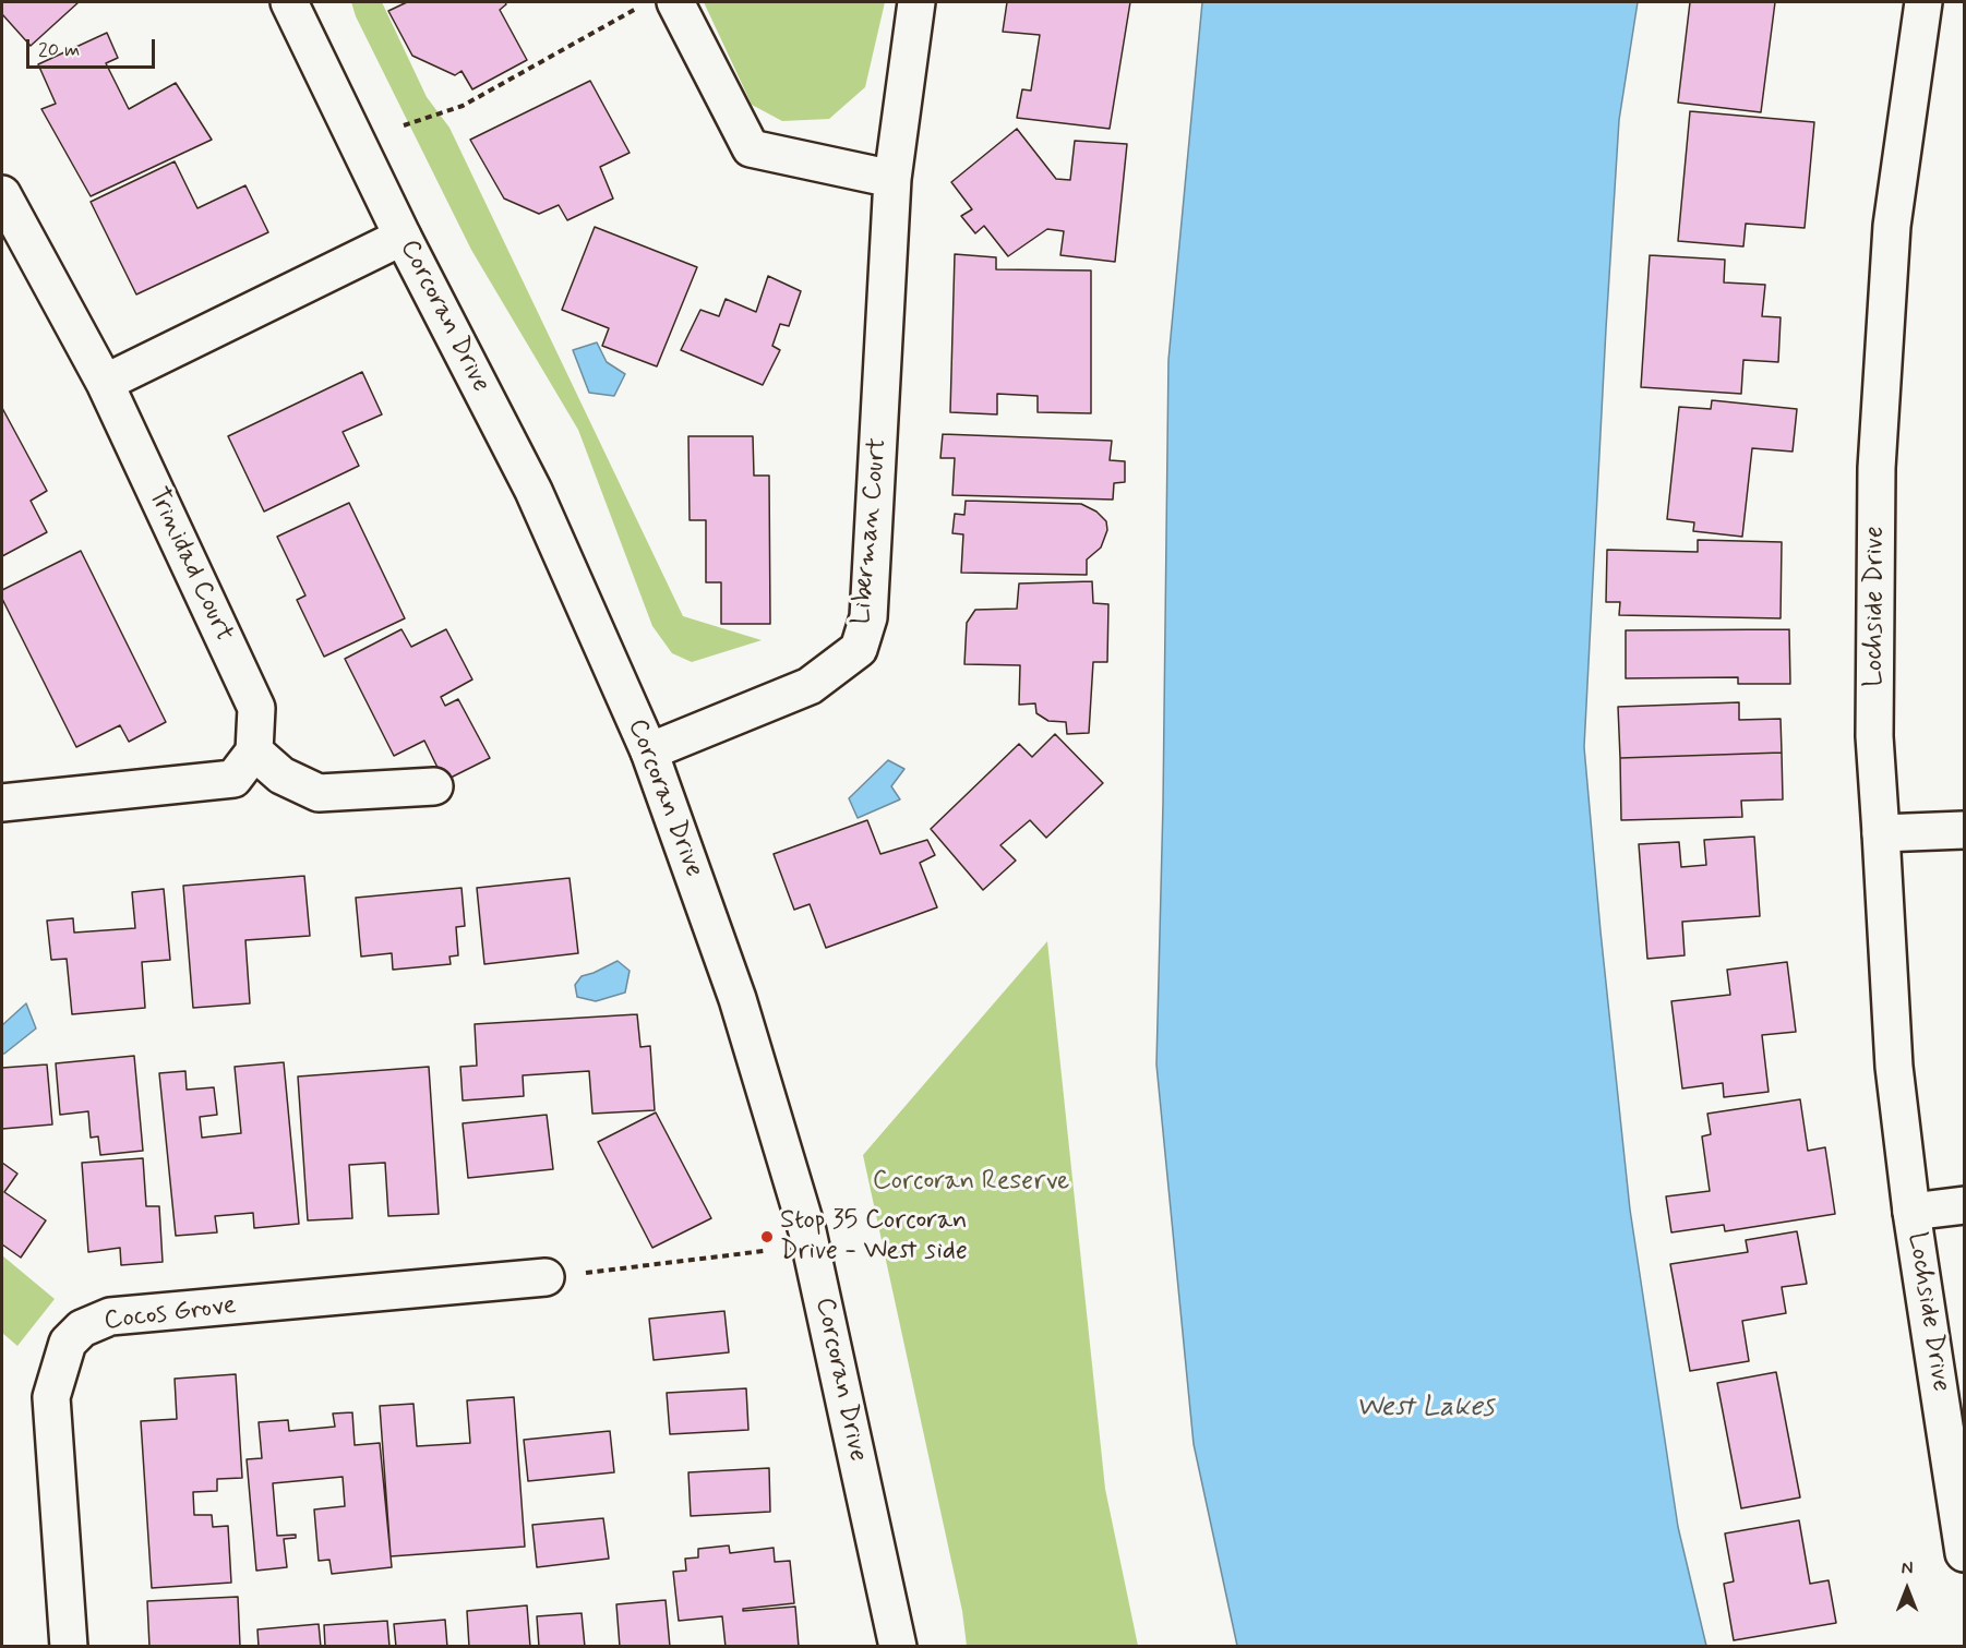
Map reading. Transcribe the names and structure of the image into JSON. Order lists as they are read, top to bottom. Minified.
{"streets":{"street":["Corcoran Drive","Liberman Court","Trinidad Court","Lochside Drive","Cocos Grove"]},"crossings":[["Corcoran Drive","Liberman Court"]],"water":["West Lakes"],"parks":["Corcoran Reserve"],"places":["Stop 35 Corcoran Drive - West side"],"scale_bar":"20 m","north":"top"}
